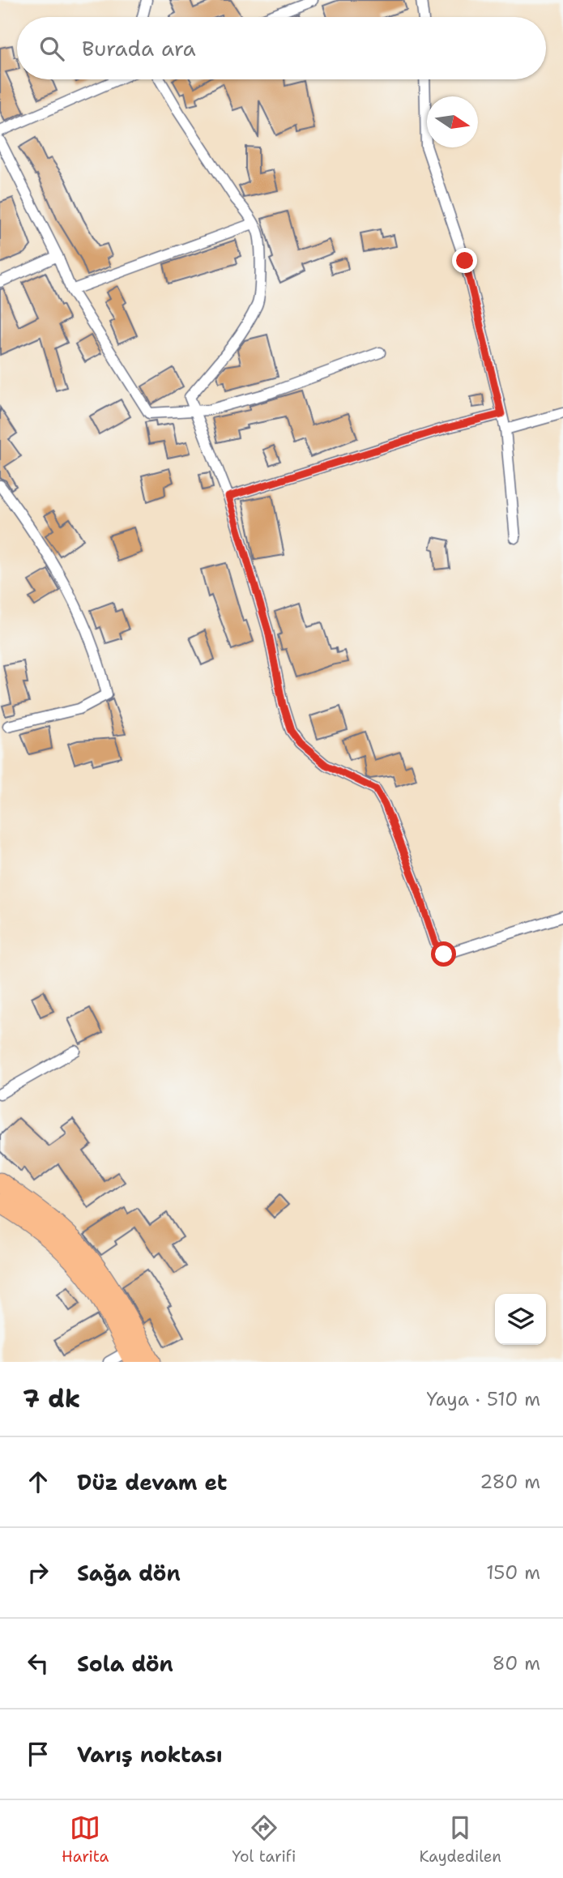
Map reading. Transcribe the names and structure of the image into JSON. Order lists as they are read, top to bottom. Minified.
{"north":"right","page":{"search":"Burada ara","heading":["7 dk","Yaya · 510 m"],"list":[["Düz devam et","280 m"],["Sağa dön","150 m"],["Sola dön","80 m"],"Varış noktası"],"nav":["Harita","Yol tarifi","Kaydedilen"]}}
